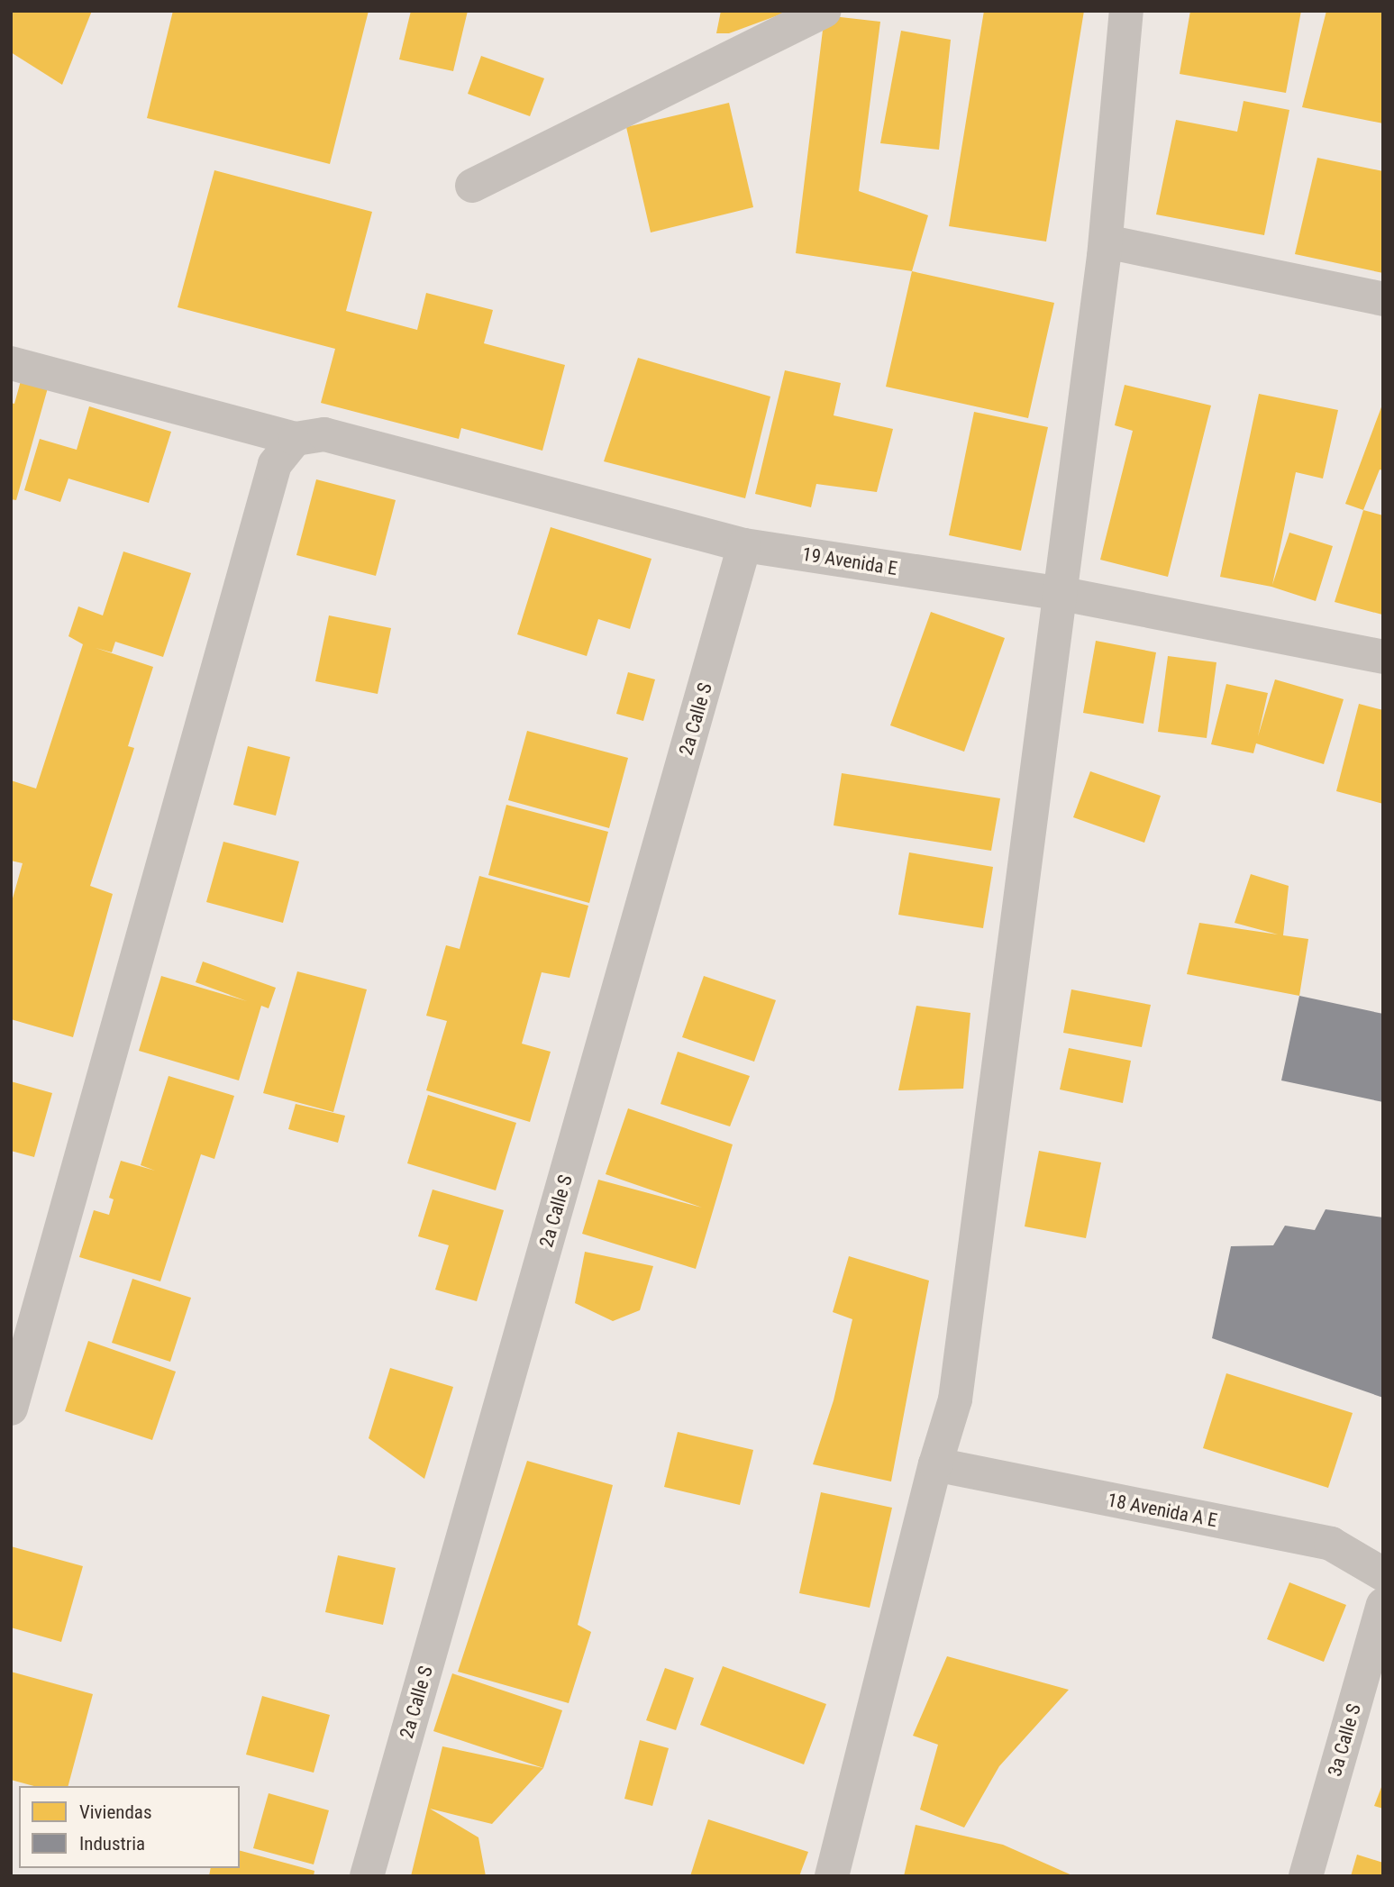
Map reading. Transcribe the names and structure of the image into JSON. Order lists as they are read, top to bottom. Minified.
{"streets":{"street":["19 Avenida E","2a Calle S","18 Avenida A E","3a Calle S"]},"crossings":[["19 Avenida E","2a Calle S"]],"legend":["Viviendas","Industria"]}
